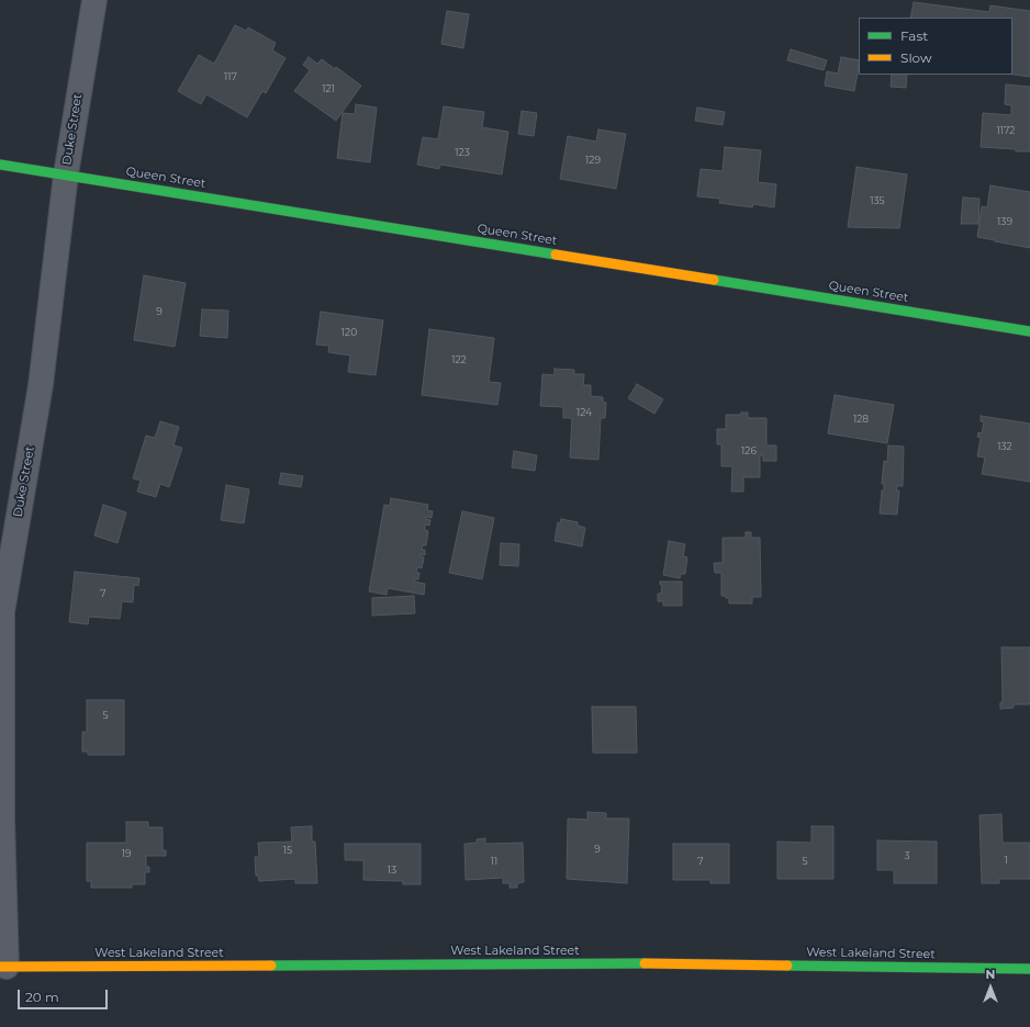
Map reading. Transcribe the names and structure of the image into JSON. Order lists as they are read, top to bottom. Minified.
{"streets":{"street":["Duke Street","Queen Street","West Lakeland Street"]},"crossings":[["Duke Street","Queen Street"],["Duke Street","West Lakeland Street"]],"house_numbers":["117","121","1172","123","129","135","139","9","120","122","124","128","132","126","7","5","9","15","19","3","1","11","7","5","13"],"legend":["Fast","Slow"],"scale_bar":"20 m","north":"top"}
